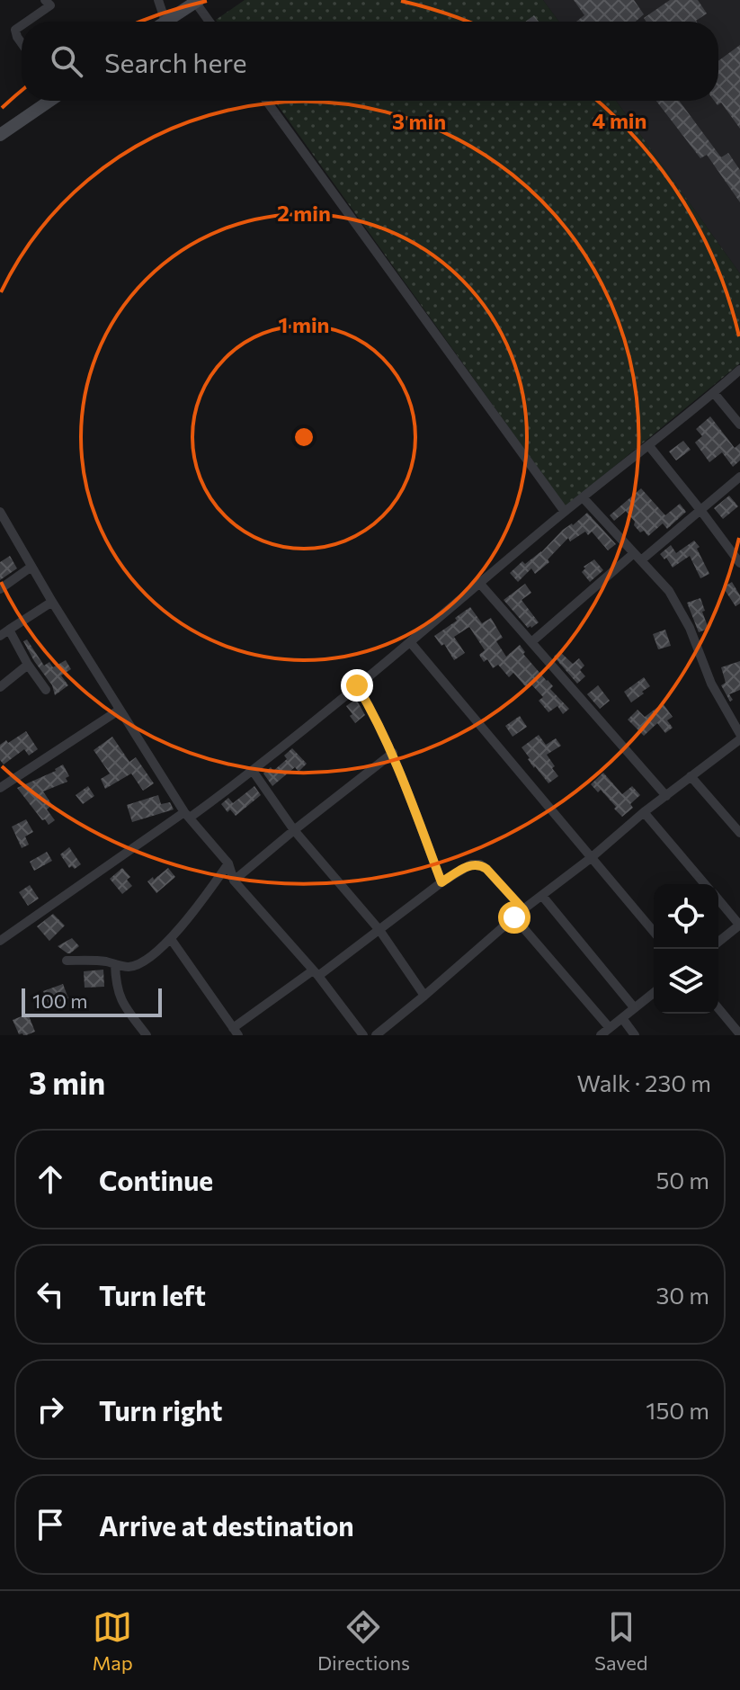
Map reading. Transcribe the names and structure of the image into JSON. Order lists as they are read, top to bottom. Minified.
{"scale_bar":"100 m","page":{"search":"Search here","scale":"100 m","heading":["3 min","Walk · 230 m"],"list":[["Continue","50 m"],["Turn left","30 m"],["Turn right","150 m"],"Arrive at destination"],"nav":["Map","Directions","Saved"]},"rings":["4 min","3 min","2 min","1 min"]}
